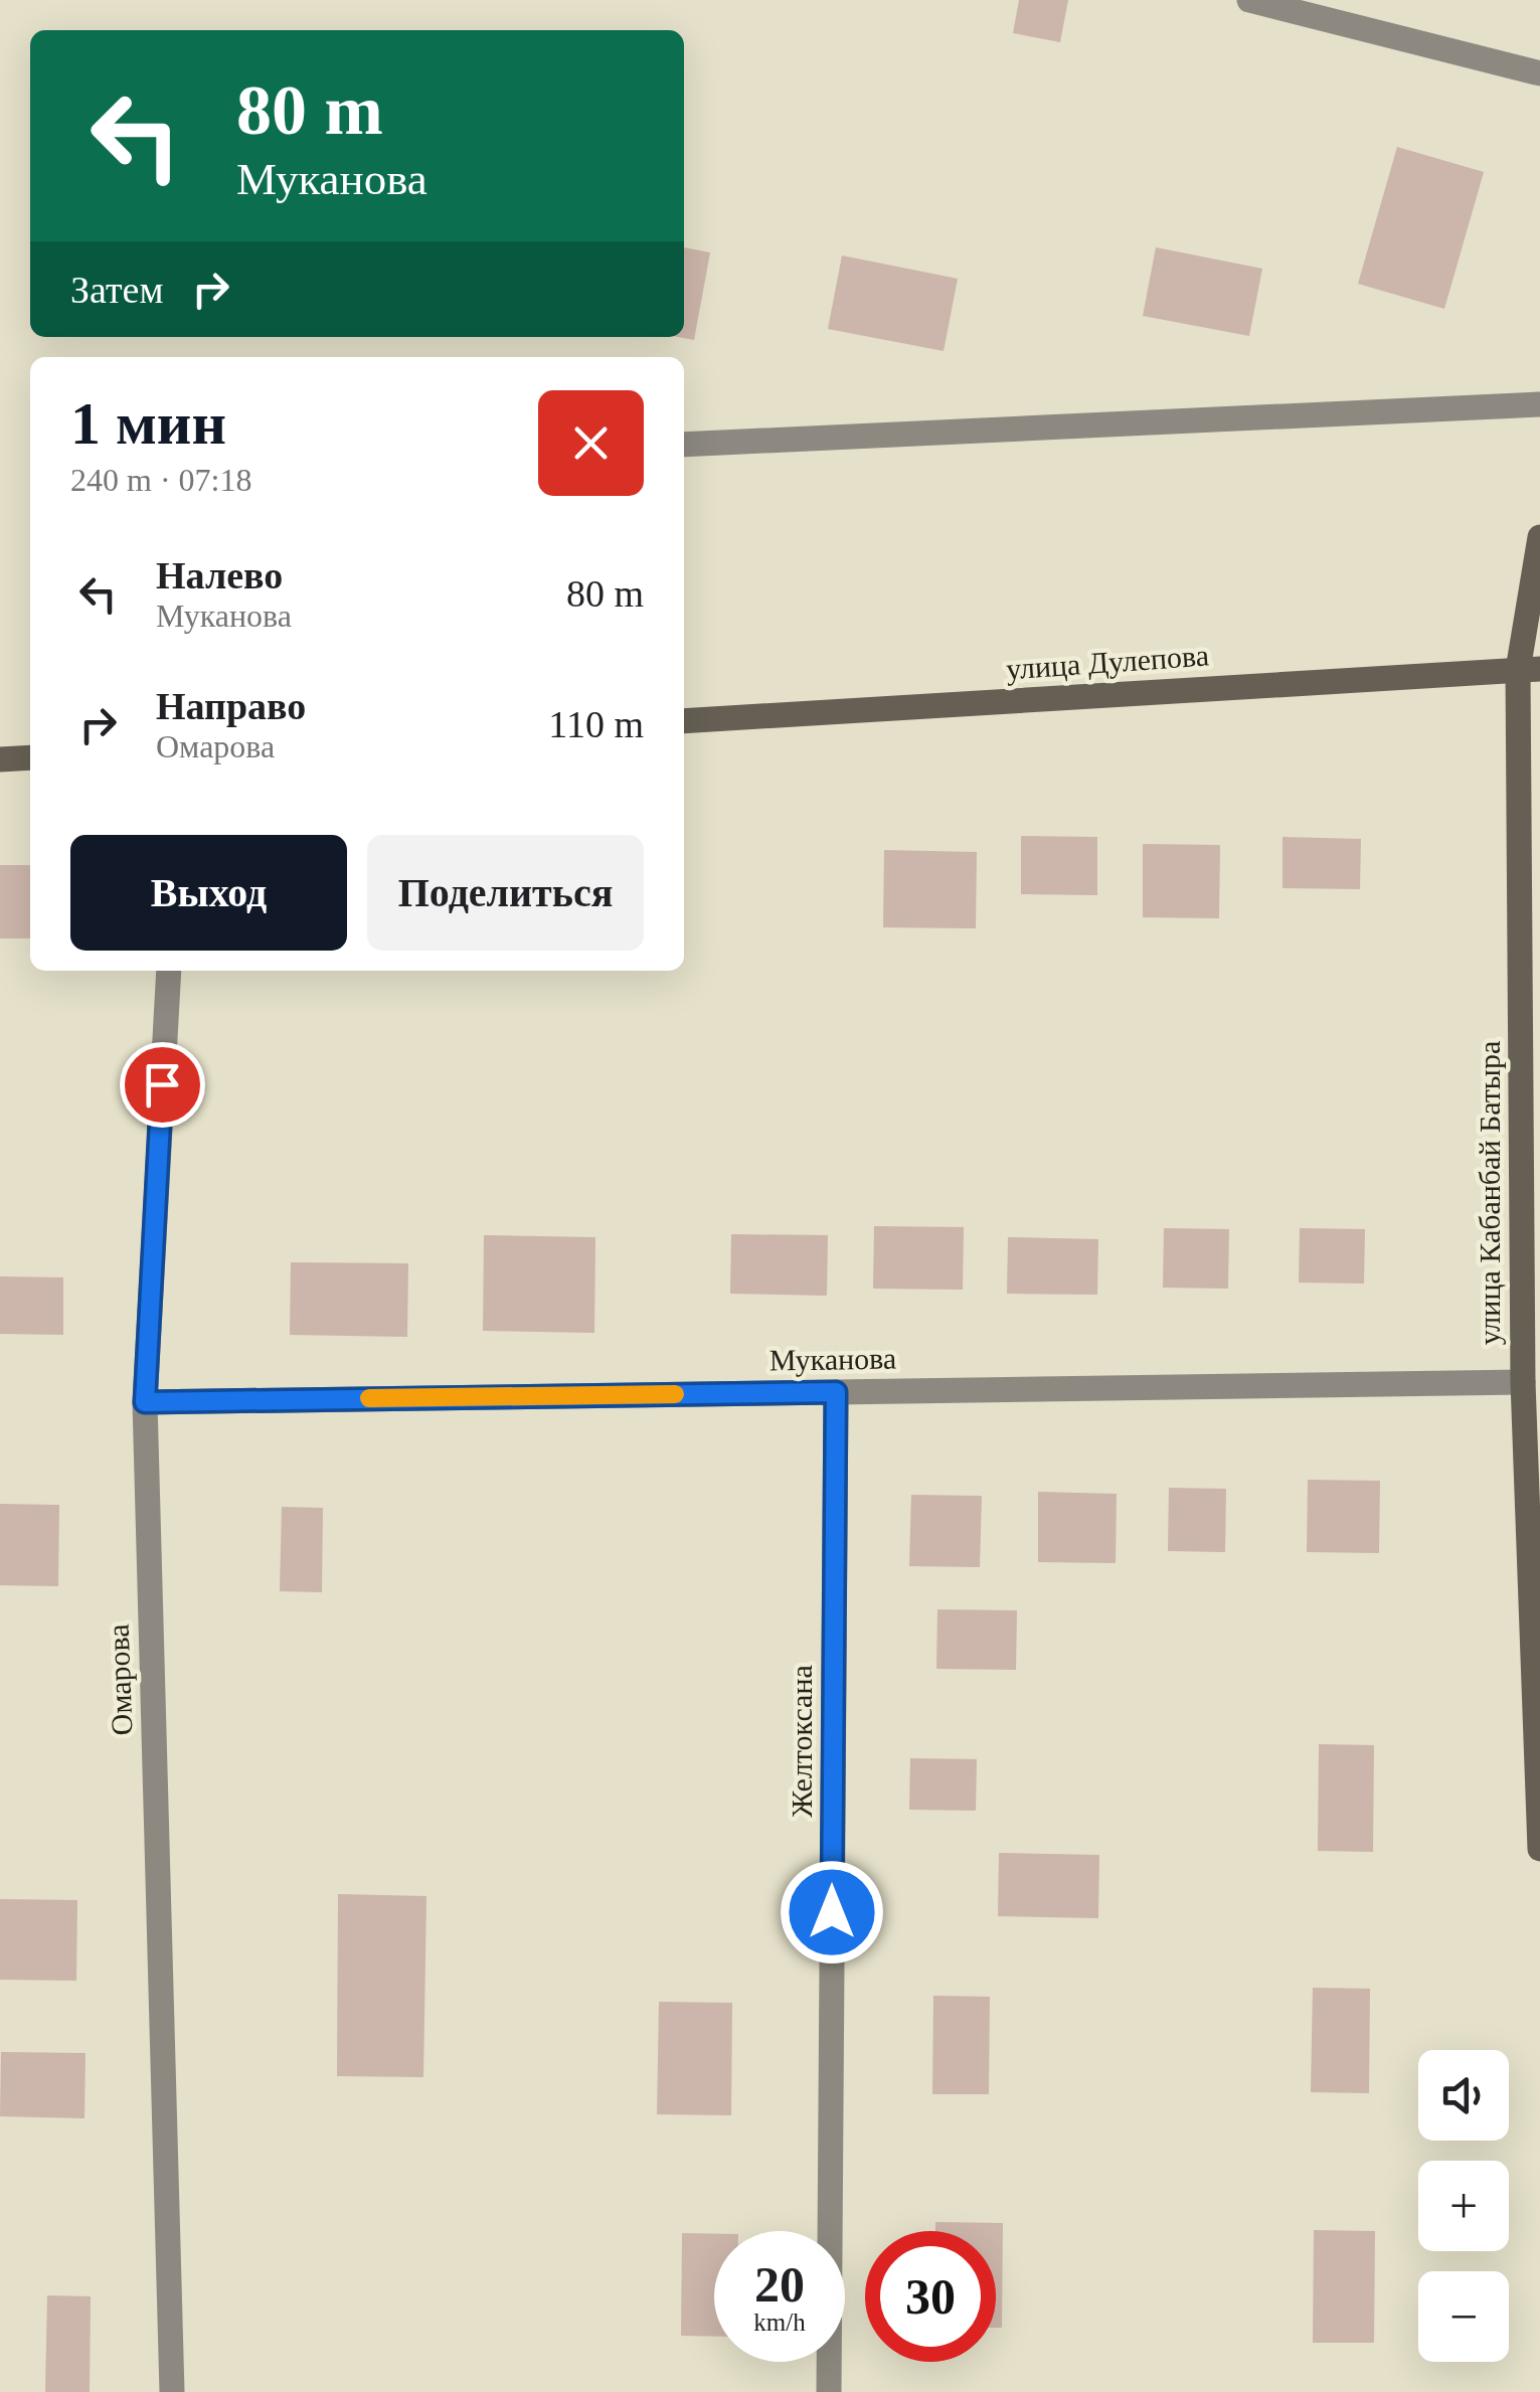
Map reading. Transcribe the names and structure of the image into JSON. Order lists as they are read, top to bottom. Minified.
{"streets":{"street":["улица Дулепова","улица Кабанбай Батыра","Муканова","Омарова","Желтоксана"]},"crossings":[["улица Дулепова","улица Кабанбай Батыра"],["улица Кабанбай Батыра","Муканова"],["Муканова","Омарова"],["Муканова","Желтоксана"]],"page":{"turn":["80 m","Муканова"],"then":"Затем","heading":["1 мин","240 m · 07:18"],"list":[{"name":"Налево","note":"Муканова","value":"80 m"},{"name":"Направо","note":"Омарова","value":"110 m"}],"buttons":["Выход","Поделиться"],"map_buttons":["+","−"],"speed":"20 km/h","limit":"30"}}
